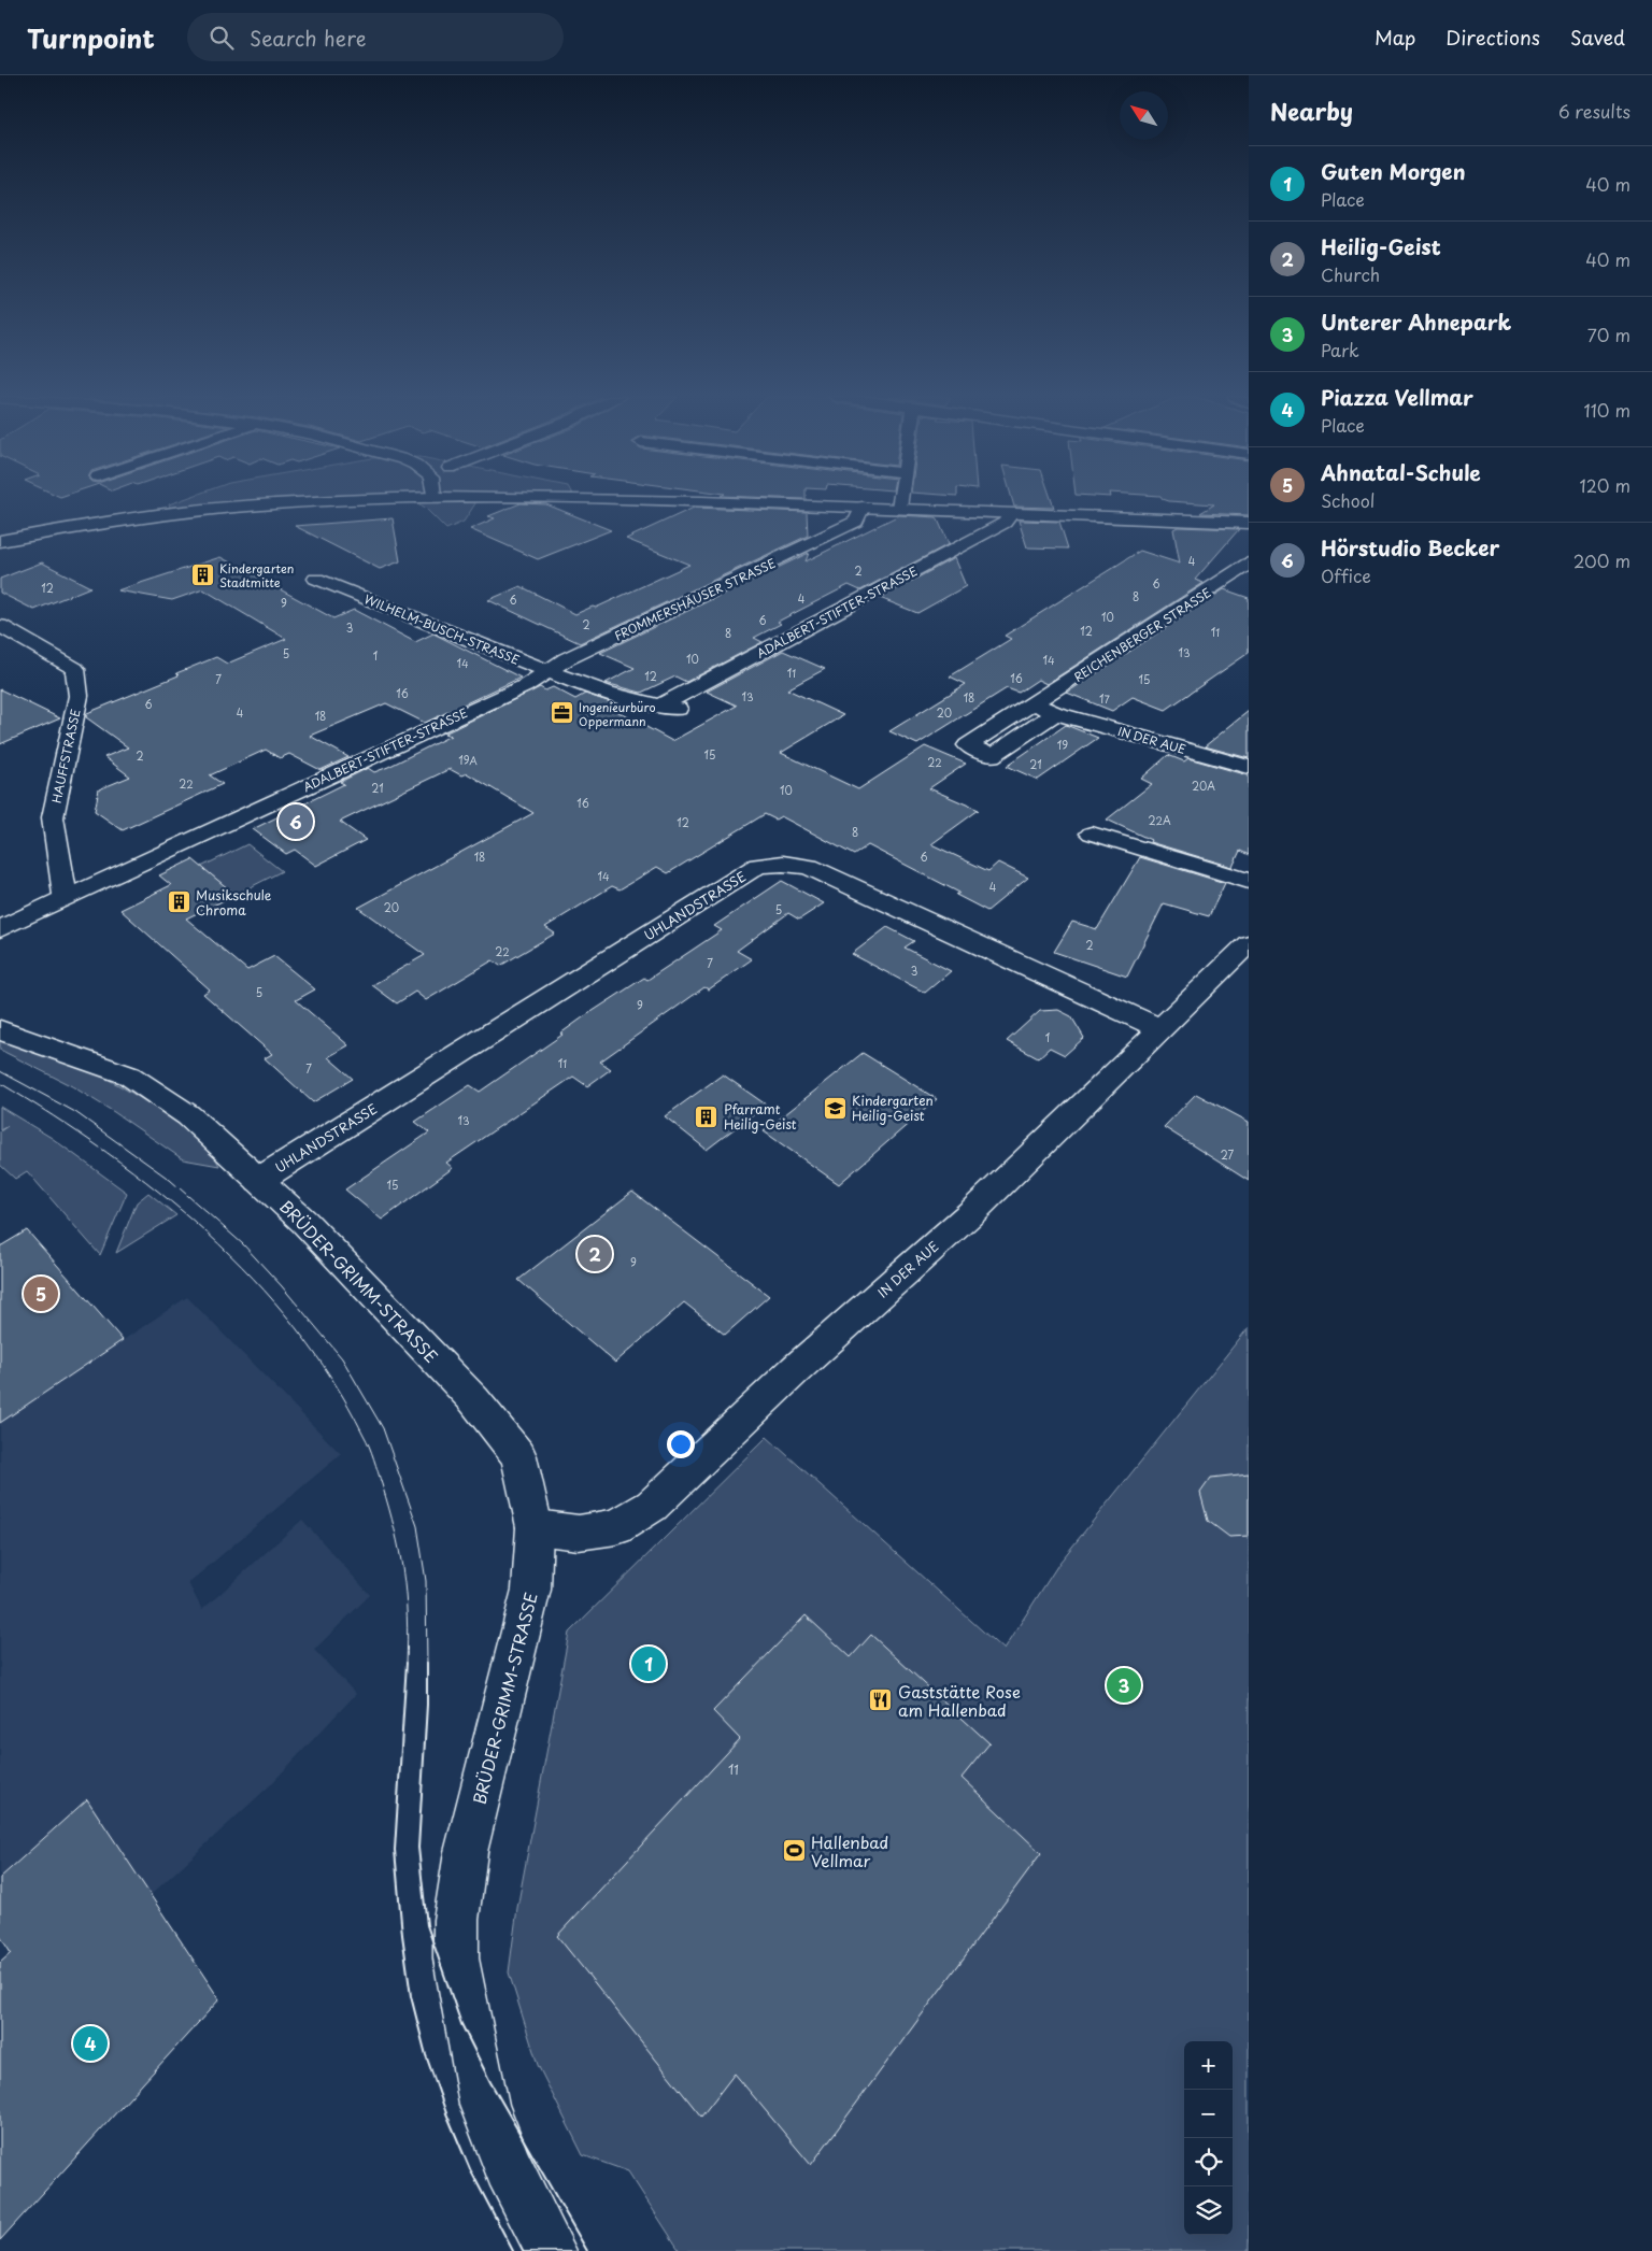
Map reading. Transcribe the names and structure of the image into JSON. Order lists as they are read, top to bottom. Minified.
{"streets":{"street":["FROMMERSHÄUSER STRASSE","ADALBERT-STIFTER-STRASSE","WILHELM-BUSCH-STRASSE","REICHENBERGER STRASSE","IN DER AUE","HAUFFSTRASSE","UHLANDSTRASSE","BRÜDER-GRIMM-STRASSE"]},"crossings":[["FROMMERSHÄUSER STRASSE","ADALBERT-STIFTER-STRASSE"],["FROMMERSHÄUSER STRASSE","WILHELM-BUSCH-STRASSE"],["ADALBERT-STIFTER-STRASSE","WILHELM-BUSCH-STRASSE"],["ADALBERT-STIFTER-STRASSE","HAUFFSTRASSE"],["REICHENBERGER STRASSE","IN DER AUE"],["IN DER AUE","UHLANDSTRASSE"],["IN DER AUE","BRÜDER-GRIMM-STRASSE"],["UHLANDSTRASSE","BRÜDER-GRIMM-STRASSE"]],"places":{"building":["Kindergarten Stadtmitte","Musikschule Chroma","Pfarramt Heilig-Geist"],"office":["Ingenieurbüro Oppermann"],"school or university":["Kindergarten Heilig-Geist"],"restaurant":["Gaststätte Rose am Hallenbad"],"sports":["Hallenbad Vellmar"]},"house_numbers":["4","2","6","12","8","4","6","9","10","6","2","3","12","11","8","13","5","1","10","14","14","11","12","16","7","15","16","13","18","17","6","4","20","18","19","15","2","19A","22","21","22","20A","21","10","16","22A","12","8","18","6","14","4","20","5","2","22","7","3","5","9","1","11","7","13","27","15","9","11"],"north":"top left","page":{"header":"Turnpoint","search":"Search here","nav":["Map","Directions","Saved"],"heading":["Nearby","6 results"],"list":[{"mark":"1","name":"Guten Morgen","note":"Place","value":"40 m"},{"mark":"2","name":"Heilig-Geist","note":"Church","value":"40 m"},{"mark":"3","name":"Unterer Ahnepark","note":"Park","value":"70 m"},{"mark":"4","name":"Piazza Vellmar","note":"Place","value":"110 m"},{"mark":"5","name":"Ahnatal-Schule","note":"School","value":"120 m"},{"mark":"6","name":"Hörstudio Becker","note":"Office","value":"200 m"}],"pins":["6","2","5","1","3","4"],"map_buttons":["+","−"]}}
